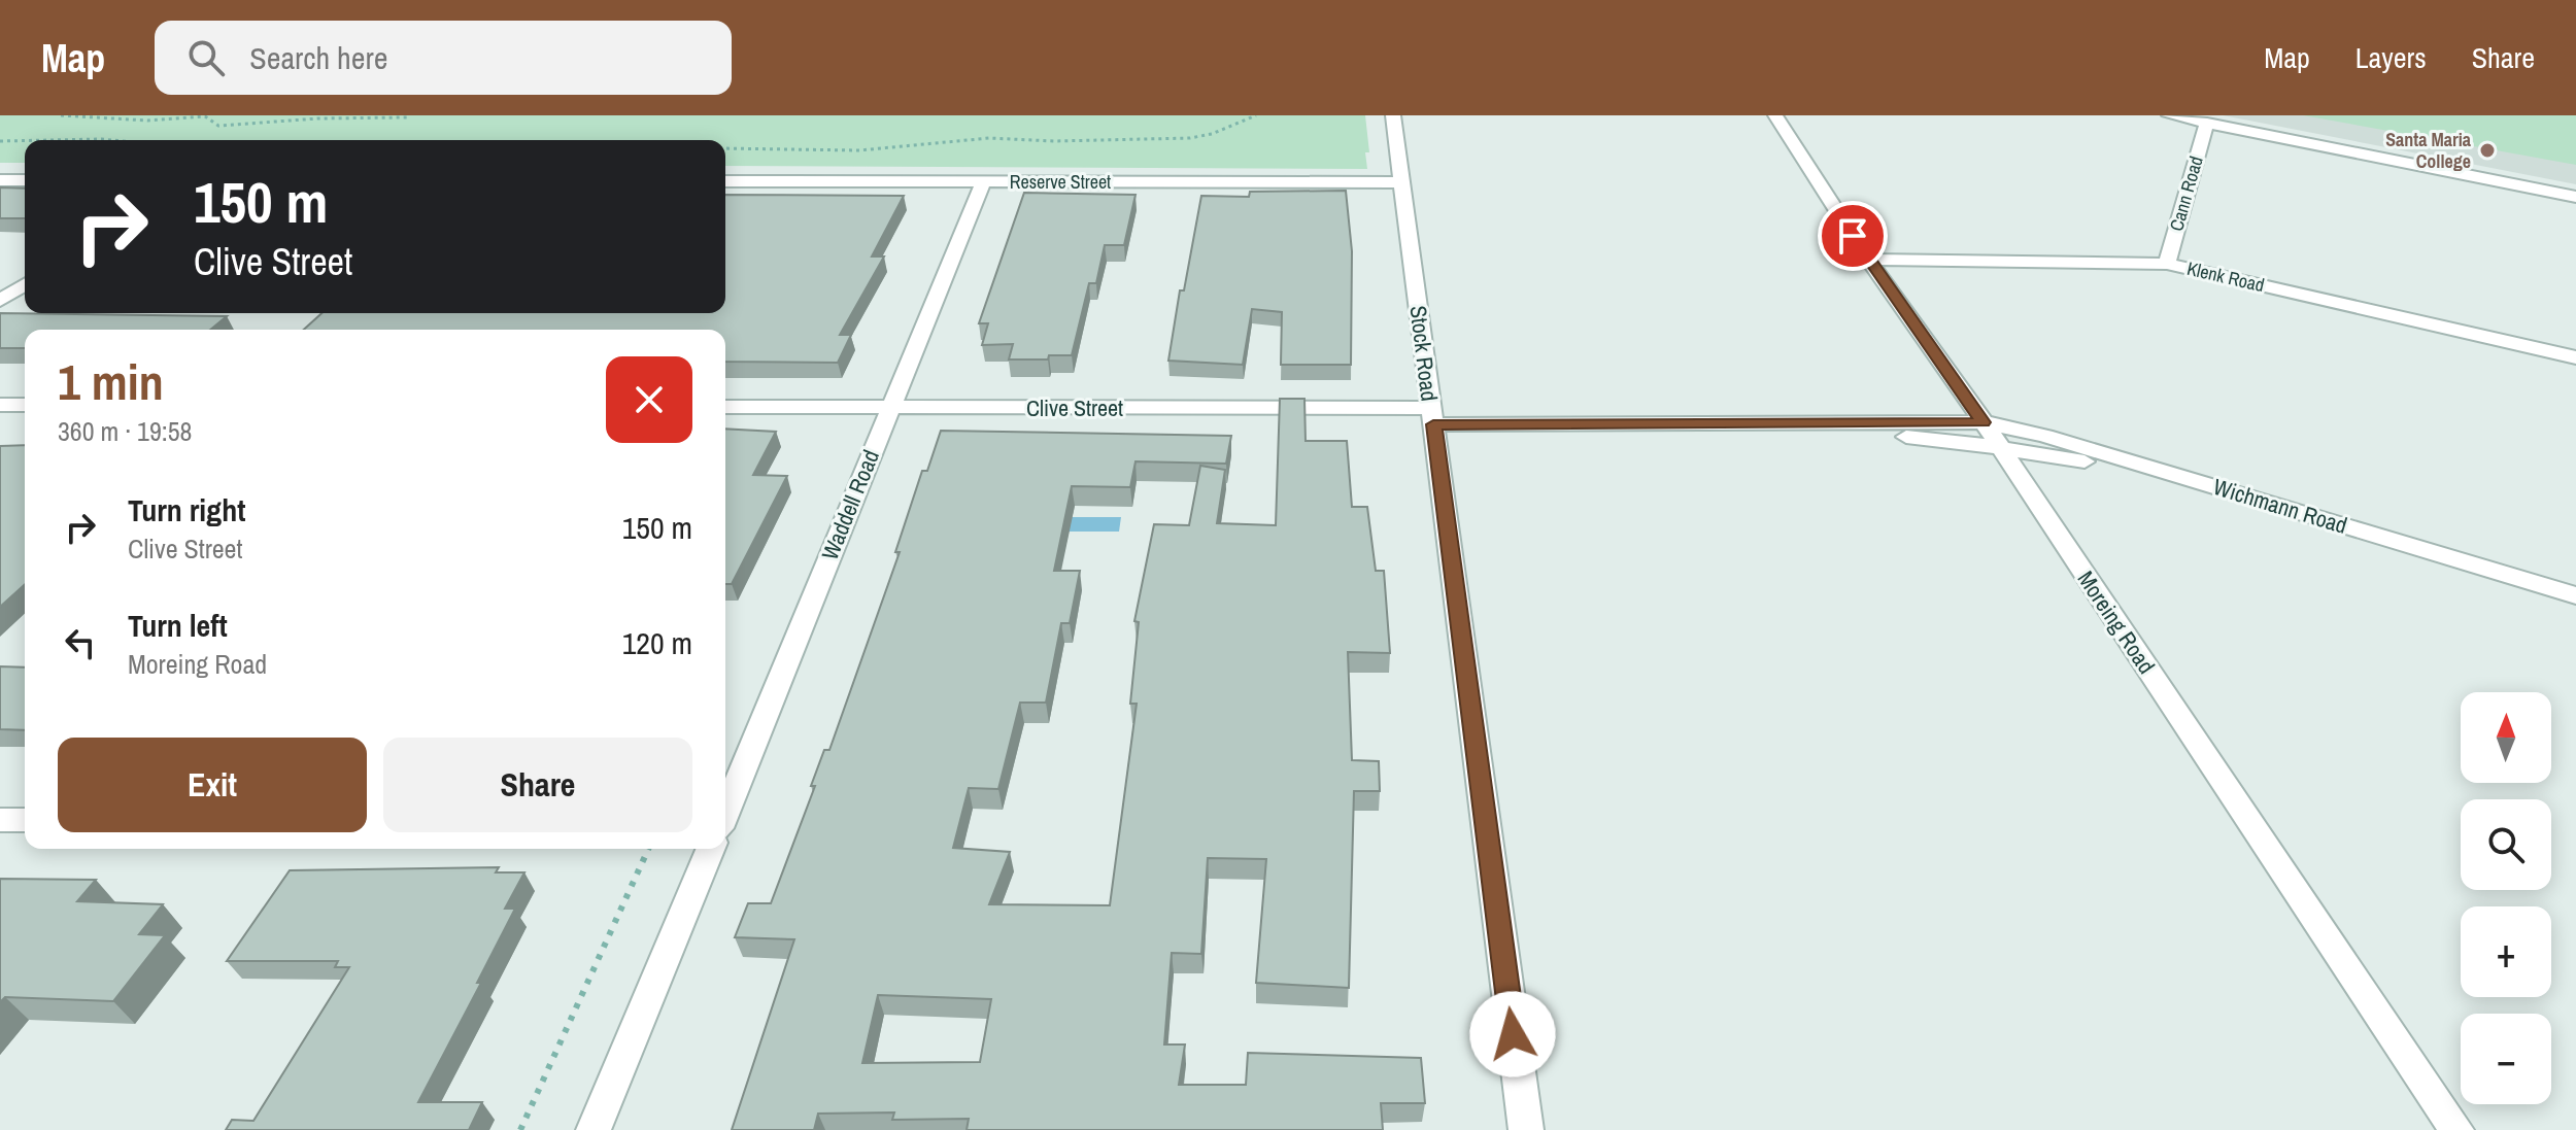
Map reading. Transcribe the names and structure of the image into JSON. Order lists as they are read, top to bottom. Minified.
{"streets":{"street":["Reserve Street","Cann Road","Klenk Road","Stock Road","Clive Street","Waddell Road","Wichmann Road","Moreing Road"]},"crossings":[["Reserve Street","Stock Road"],["Reserve Street","Waddell Road"],["Cann Road","Klenk Road"],["Klenk Road","Moreing Road"],["Stock Road","Clive Street"],["Clive Street","Waddell Road"],["Clive Street","Wichmann Road"],["Clive Street","Moreing Road"],["Wichmann Road","Moreing Road"]],"places":["Santa Maria College"],"north":"top","page":{"header":"Map","search":"Search here","nav":["Map","Layers","Share"],"turn":["150 m","Clive Street"],"heading":["1 min","360 m · 19:58"],"list":[{"name":"Turn right","note":"Clive Street","value":"150 m"},{"name":"Turn left","note":"Moreing Road","value":"120 m"}],"map_buttons":["+","−"],"buttons":["Exit","Share"]}}
